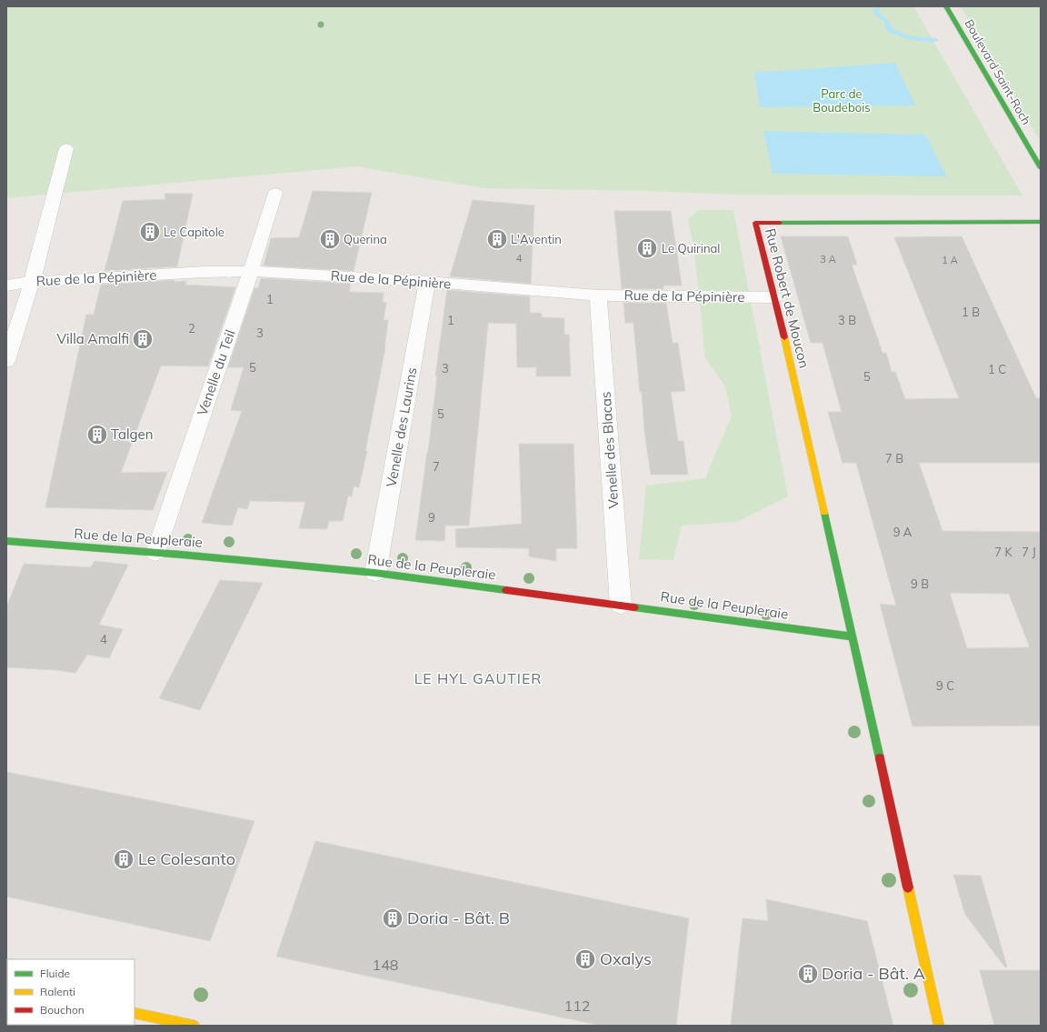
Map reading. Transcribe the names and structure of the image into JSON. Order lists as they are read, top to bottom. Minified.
{"streets":{"street":["Boulevard Saint-Roch","Rue de la Pépinière","Rue Robert de Moucon","Venelle du Teil","Venelle des Laurins","Venelle des Blacas","Rue de la Peupleraie"]},"crossings":[["Rue de la Pépinière","Rue Robert de Moucon"],["Rue de la Pépinière","Venelle du Teil"],["Rue de la Pépinière","Venelle des Laurins"],["Rue de la Pépinière","Venelle des Blacas"],["Rue Robert de Moucon","Rue de la Peupleraie"],["Venelle du Teil","Rue de la Peupleraie"],["Venelle des Laurins","Rue de la Peupleraie"],["Venelle des Blacas","Rue de la Peupleraie"]],"districts":["LE HYL GAUTIER"],"parks":["Parc de Boudebois"],"places":{"building":["Le Capitole","Querina","L'Aventin","Le Quirinal","Villa Amalfi","Talgen","Le Colesanto","Doria - Bât. B","Oxalys","Doria - Bât. A"]},"house_numbers":["4","3 A","1 A","1","1 B","1","3 B","2","3","5","3","1 C","5","5","7 B","7","9","9 A","7 K","7 J","9 B","4","9 C","148","112"],"legend":["Fluide","Ralenti","Bouchon"]}
